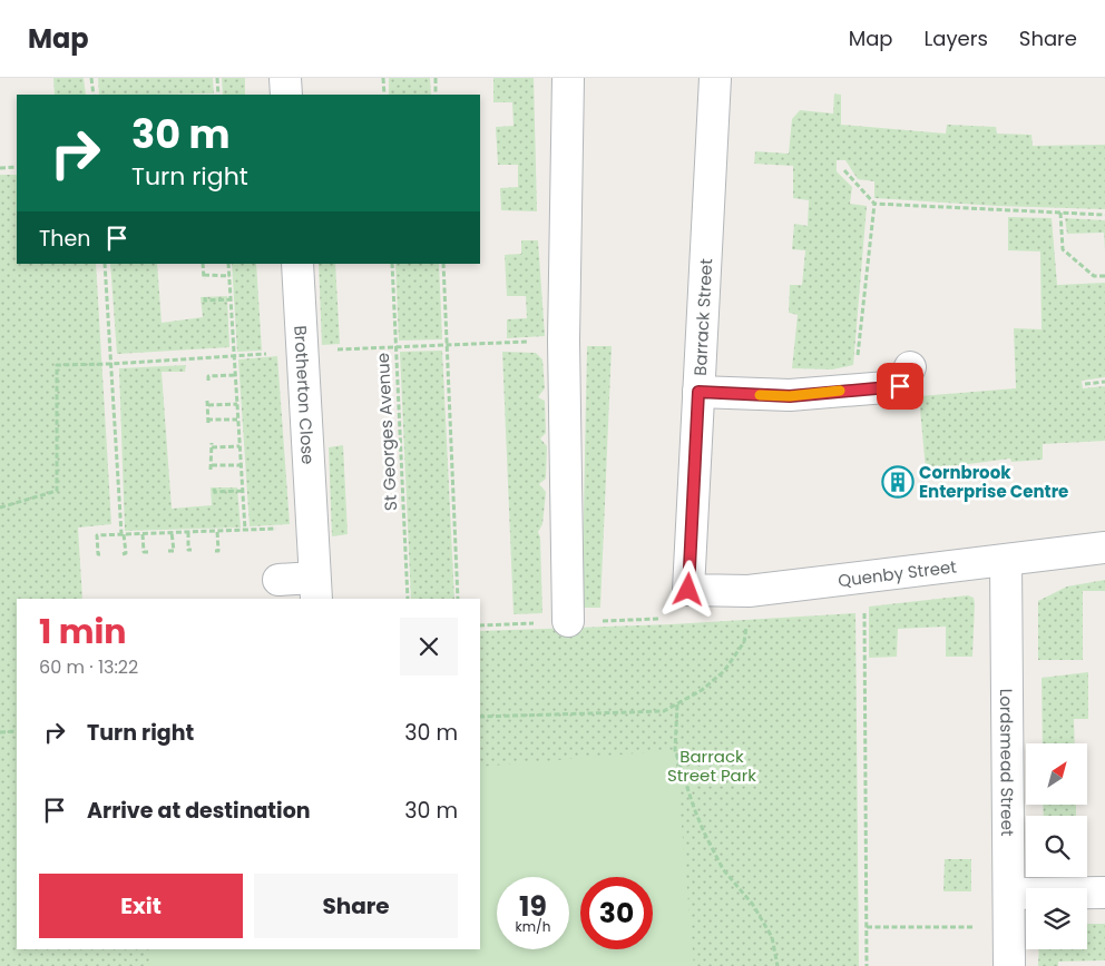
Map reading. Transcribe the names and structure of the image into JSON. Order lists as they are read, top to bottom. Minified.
{"streets":{"street":["Barrack Street","Brotherton Close","Quenby Street","Lordsmead Street"],"path":["St Georges Avenue"]},"crossings":[["Barrack Street","Quenby Street"],["Quenby Street","Lordsmead Street"]],"parks":["Barrack Street Park"],"places":{"building":["Cornbrook Enterprise Centre"]},"north":"top right","page":{"header":"Map","nav":["Map","Layers","Share"],"turn":["30 m","Turn right"],"then":"Then","heading":["1 min","60 m · 13:22"],"list":[{"name":"Turn right","value":"30 m"},{"name":"Arrive at destination","value":"30 m"}],"buttons":["Exit","Share"],"speed":"19 km/h","limit":"30"}}
